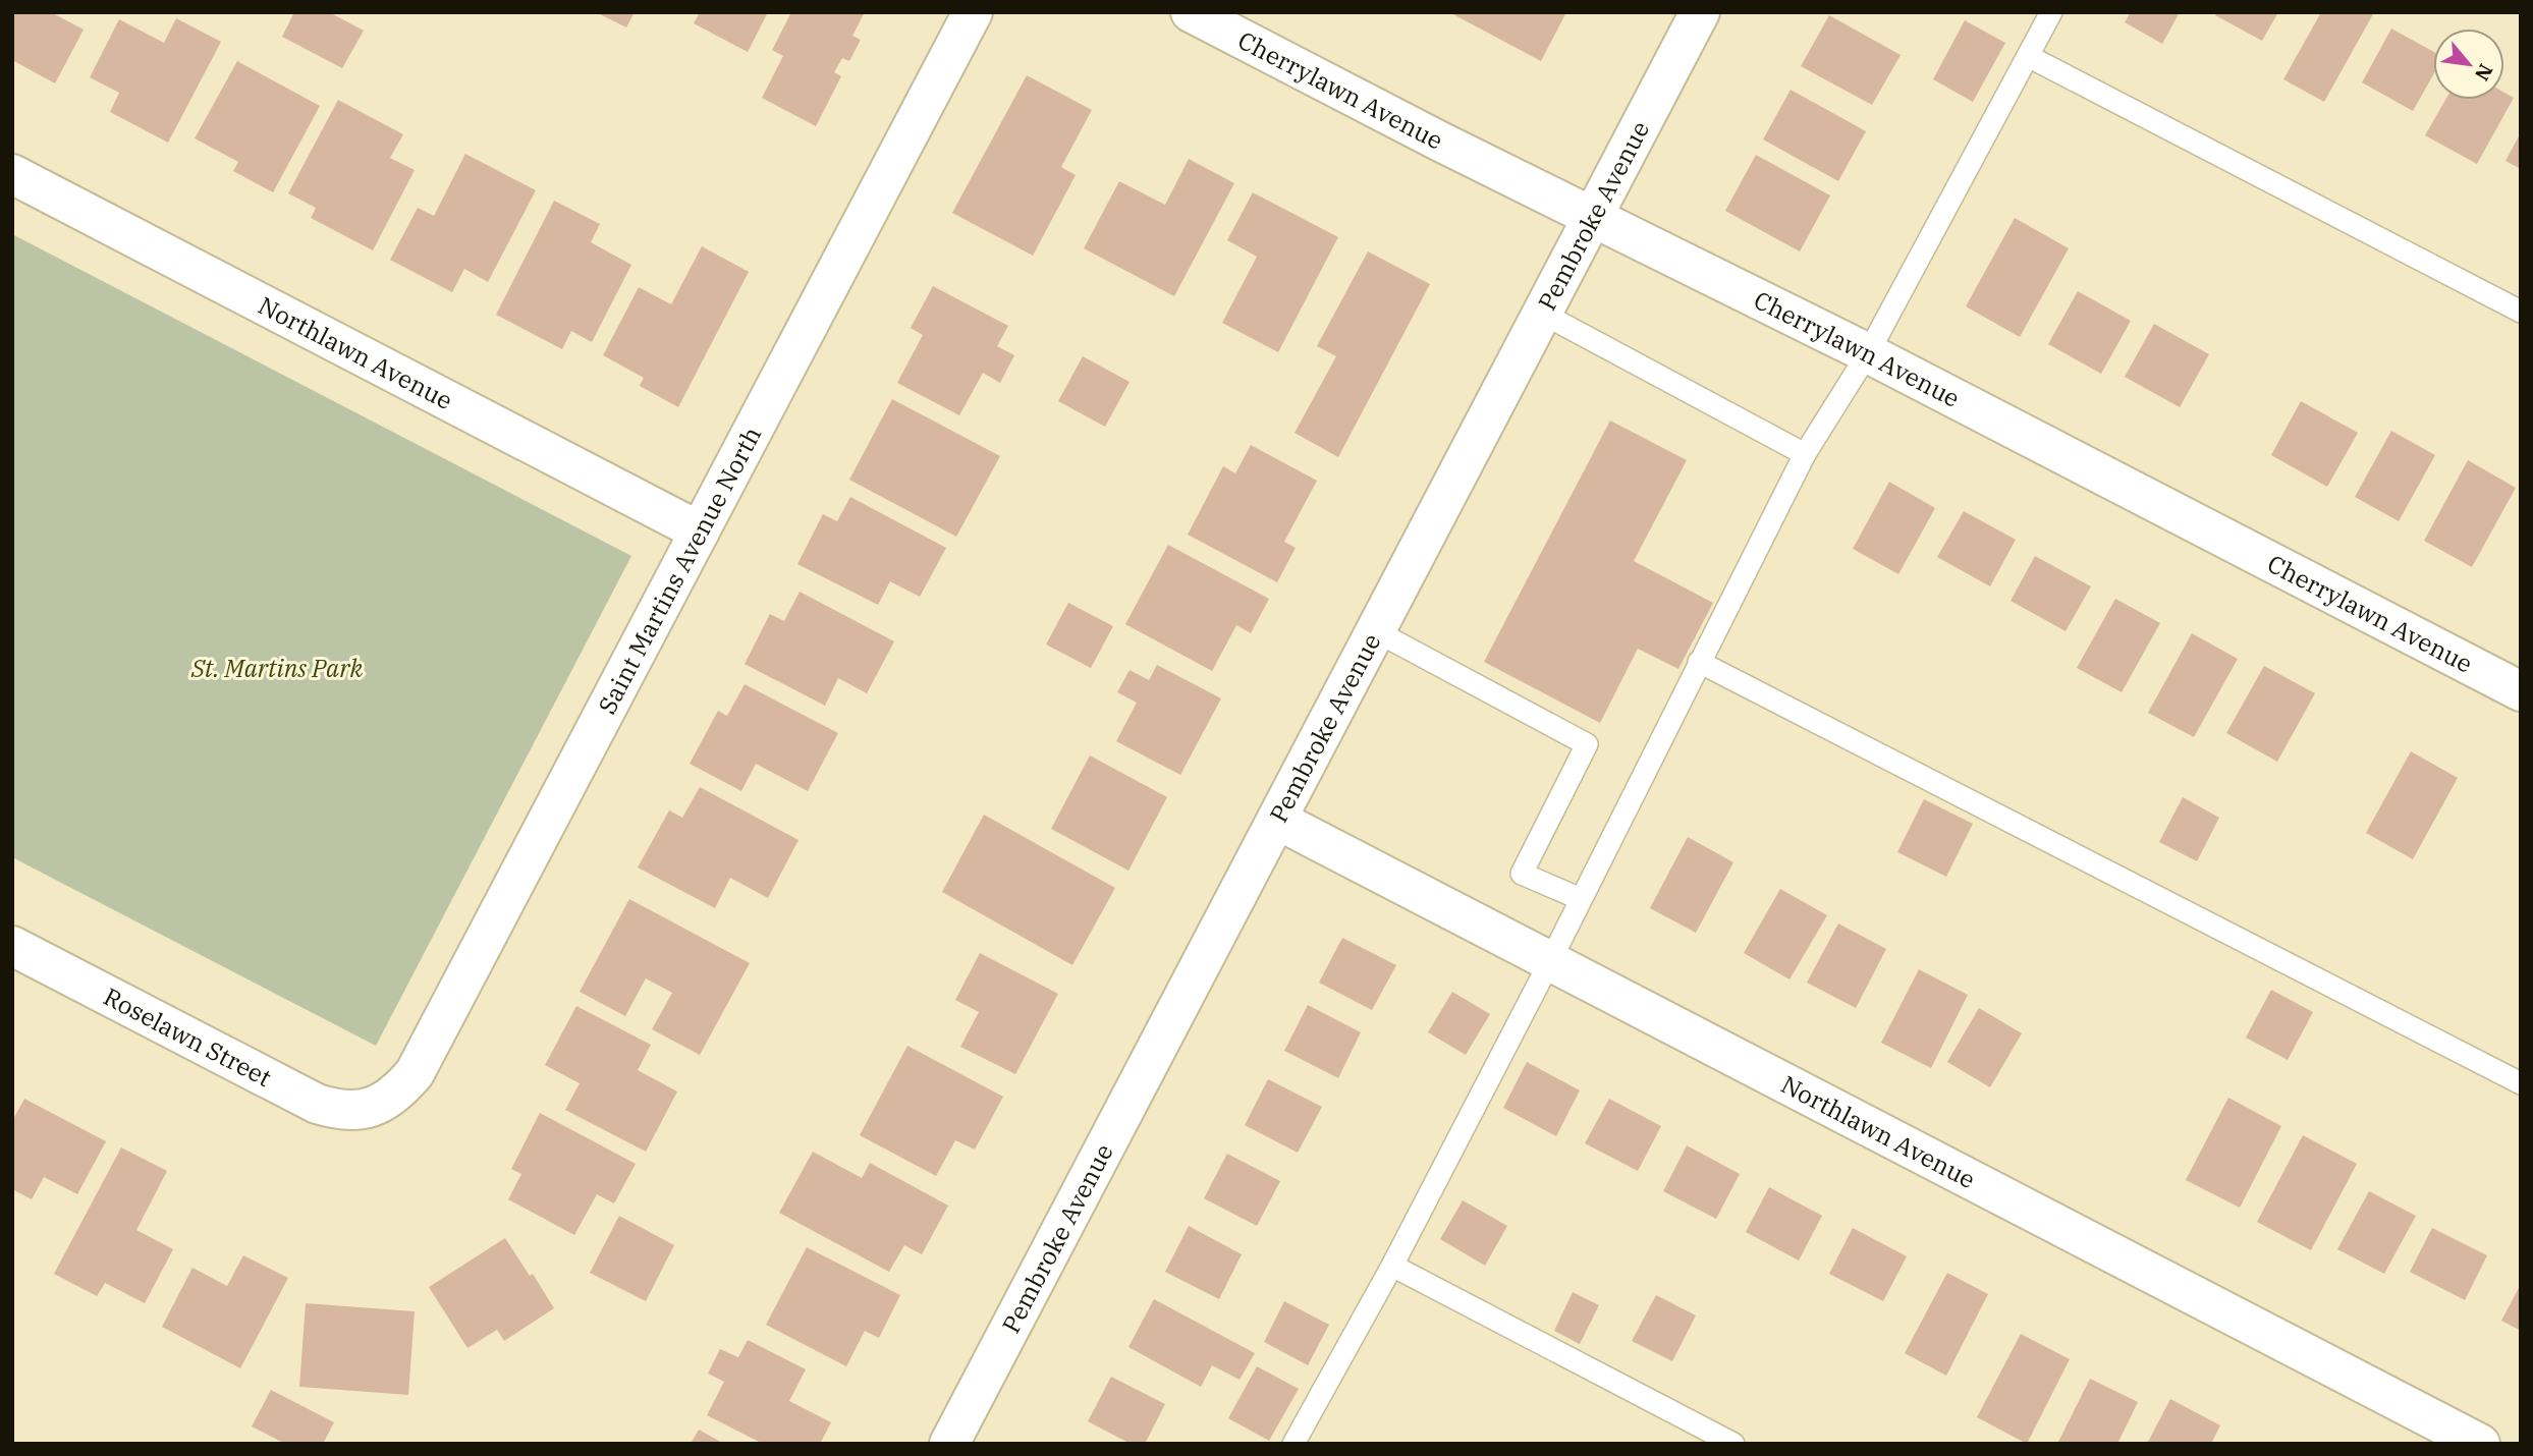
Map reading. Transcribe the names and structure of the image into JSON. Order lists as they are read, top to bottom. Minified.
{"streets":{"street":["Cherrylawn Avenue","Pembroke Avenue","Northlawn Avenue","Saint Martins Avenue North","Roselawn Street"]},"crossings":[["Cherrylawn Avenue","Pembroke Avenue"],["Pembroke Avenue","Northlawn Avenue"],["Northlawn Avenue","Saint Martins Avenue North"],["Saint Martins Avenue North","Roselawn Street"]],"parks":["St. Martins Park"],"north":"bottom right"}
